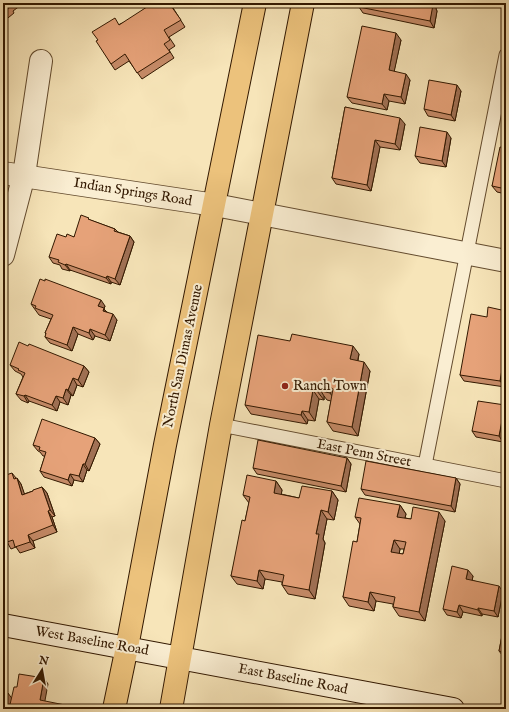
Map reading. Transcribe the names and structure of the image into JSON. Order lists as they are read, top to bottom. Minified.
{"streets":{"main road":["North San Dimas Avenue"],"street":["Indian Springs Road","West Baseline Road","East Baseline Road"],"lane":["East Penn Street"]},"crossings":[["Indian Springs Road","North San Dimas Avenue"],["North San Dimas Avenue","West Baseline Road"],["West Baseline Road","East Baseline Road"]],"places":["Ranch Town"],"north":"top"}
